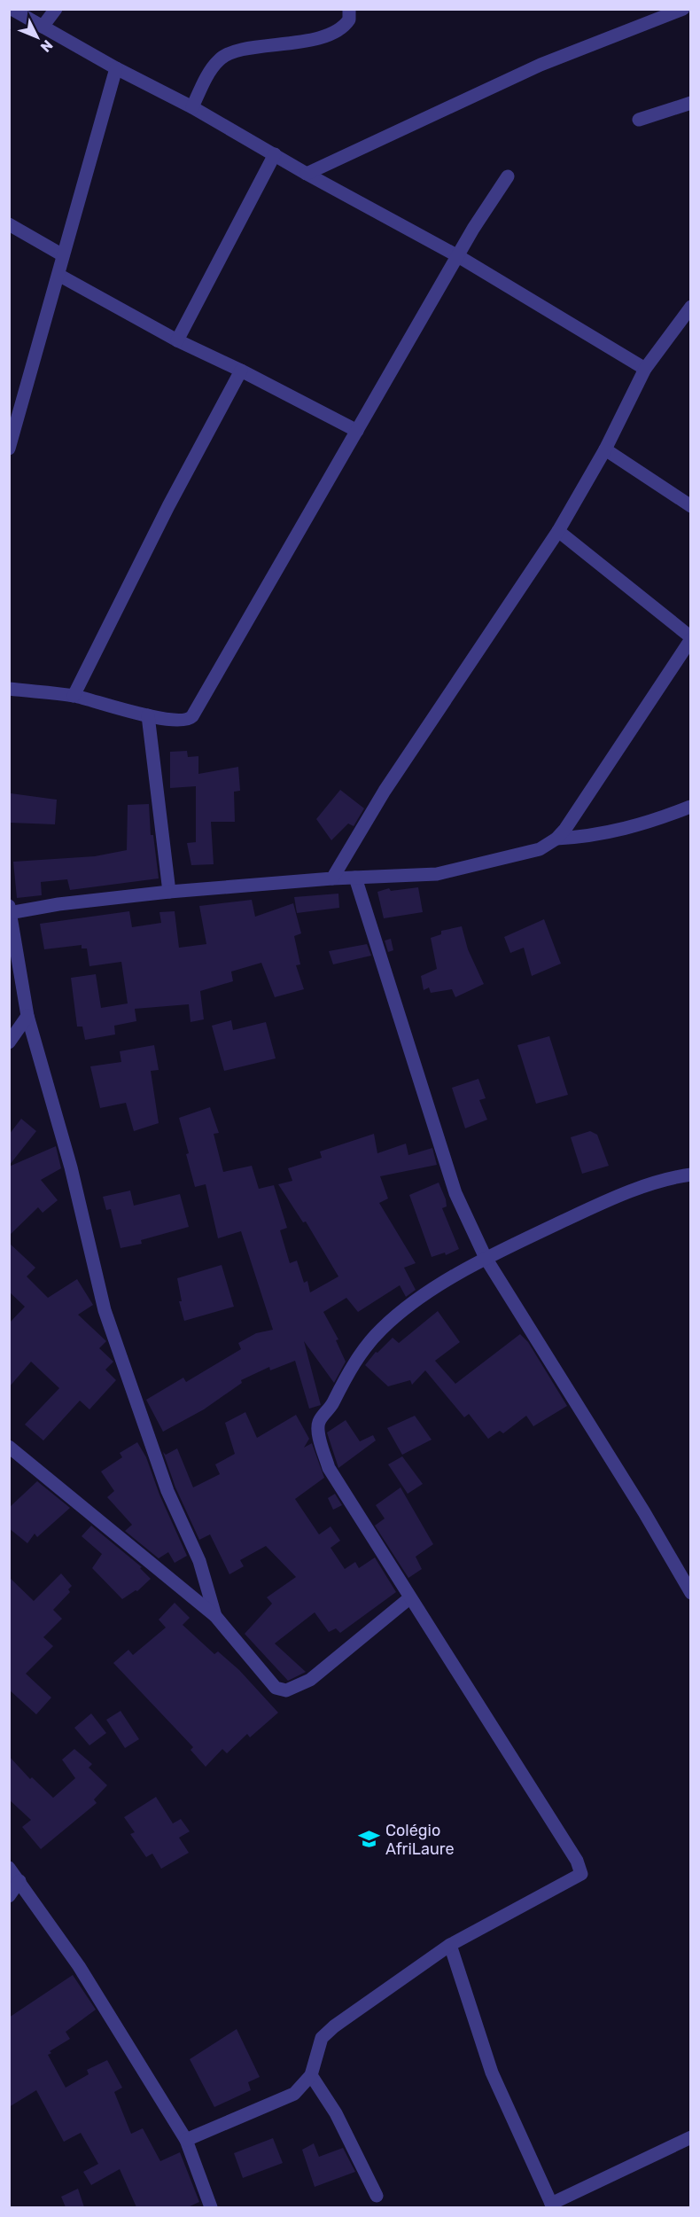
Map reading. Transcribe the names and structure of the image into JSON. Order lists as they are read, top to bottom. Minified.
{"places":{"school or university":["Colégio AfriLaure"]},"north":"bottom right"}
